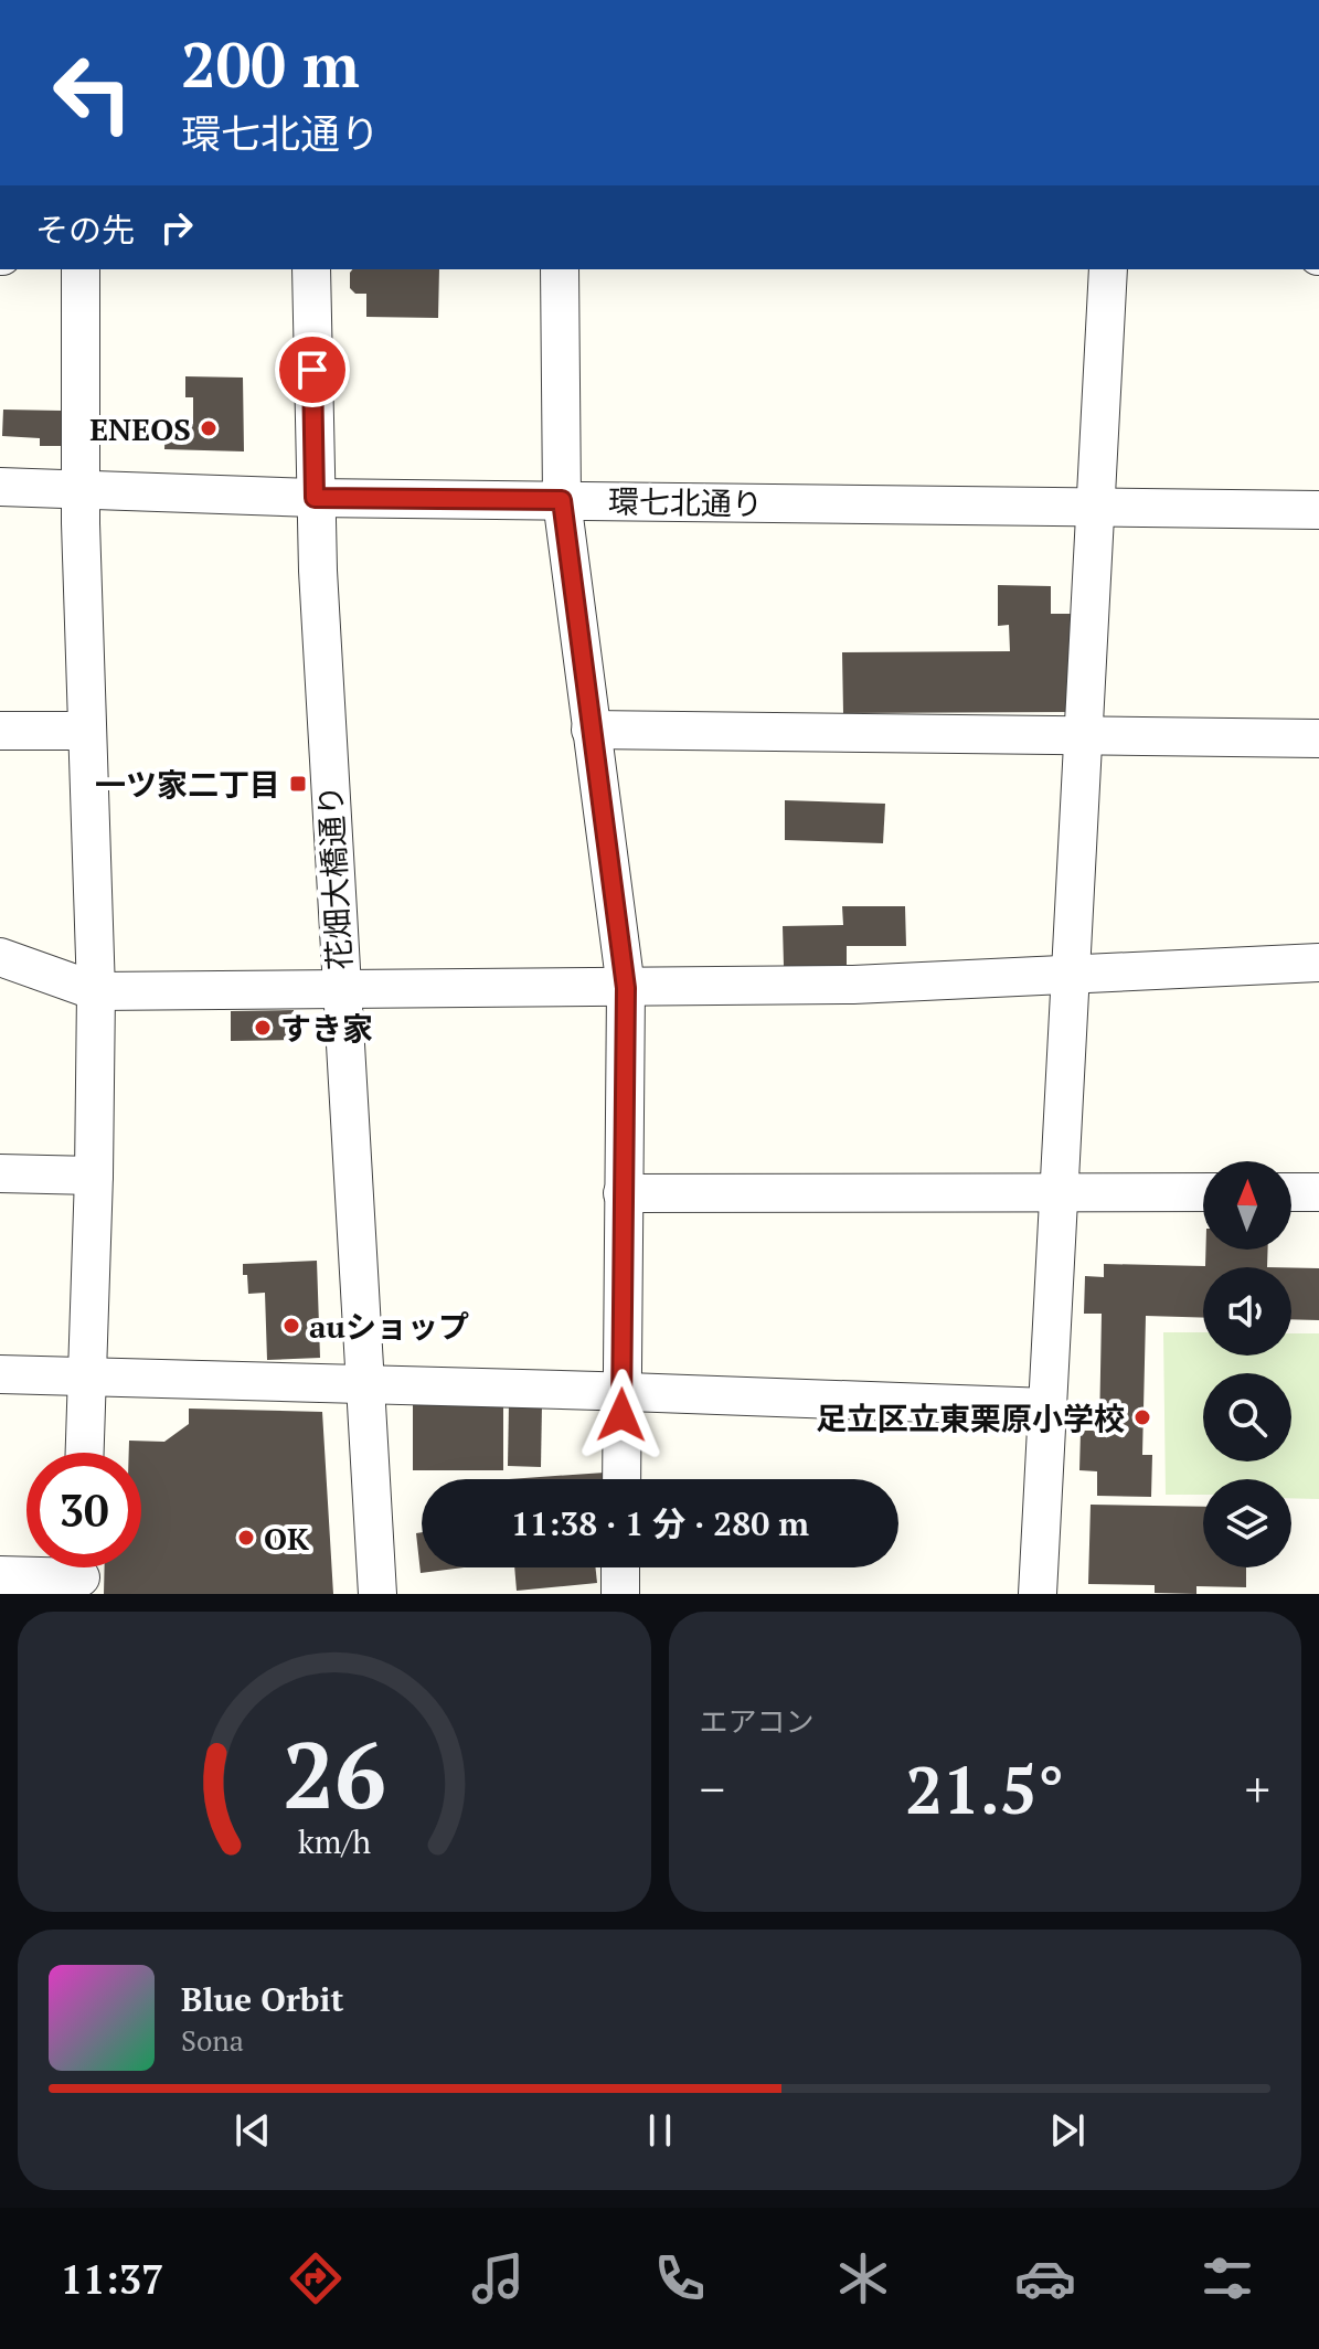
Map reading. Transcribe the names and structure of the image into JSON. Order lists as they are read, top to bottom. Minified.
{"streets":{"street":["環七北通り","花畑大橋通り"]},"crossings":[["環七北通り","花畑大橋通り"]],"places":{"other":["ENEOS","すき家","auショップ","足立区立東栗原小学校","OK"],"transit":["一ツ家二丁目"]},"north":"top","page":{"turn":["200 m","環七北通り"],"then":"その先","limit":"30","trip":"11:38 · 1 分 · 280 m","tile":"エアコン","heat":["−","21.5°","+"],"song":["Blue Orbit","Sona"],"tabs":"11:37","gauge":["26","km/h"]}}
